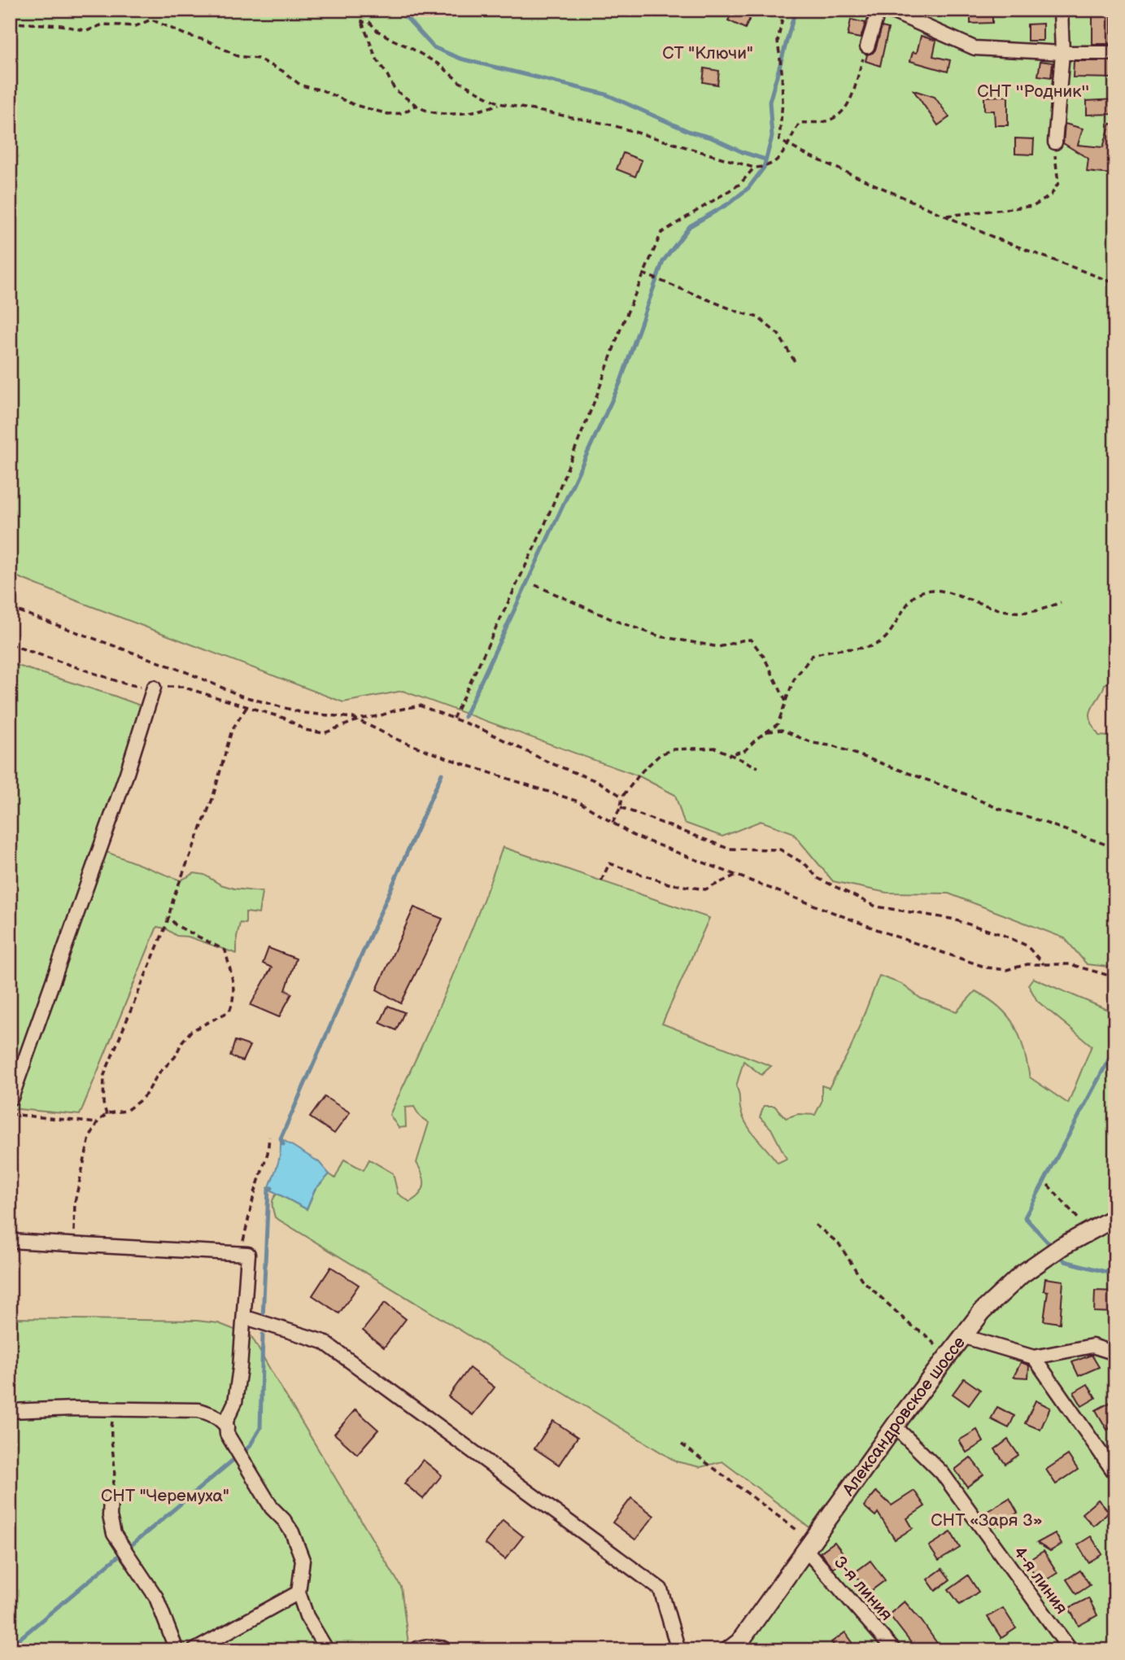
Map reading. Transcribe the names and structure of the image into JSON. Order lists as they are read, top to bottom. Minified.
{"streets":{"street":["Александровское шоссе","4-я линия","3-я линия"]},"crossings":[["Александровское шоссе","4-я линия"],["Александровское шоссе","3-я линия"]],"parks":["СТ \"Ключи\"","СНТ ''Родник''","СНТ \"Черемуха\"","СНТ «Заря 3»"]}
